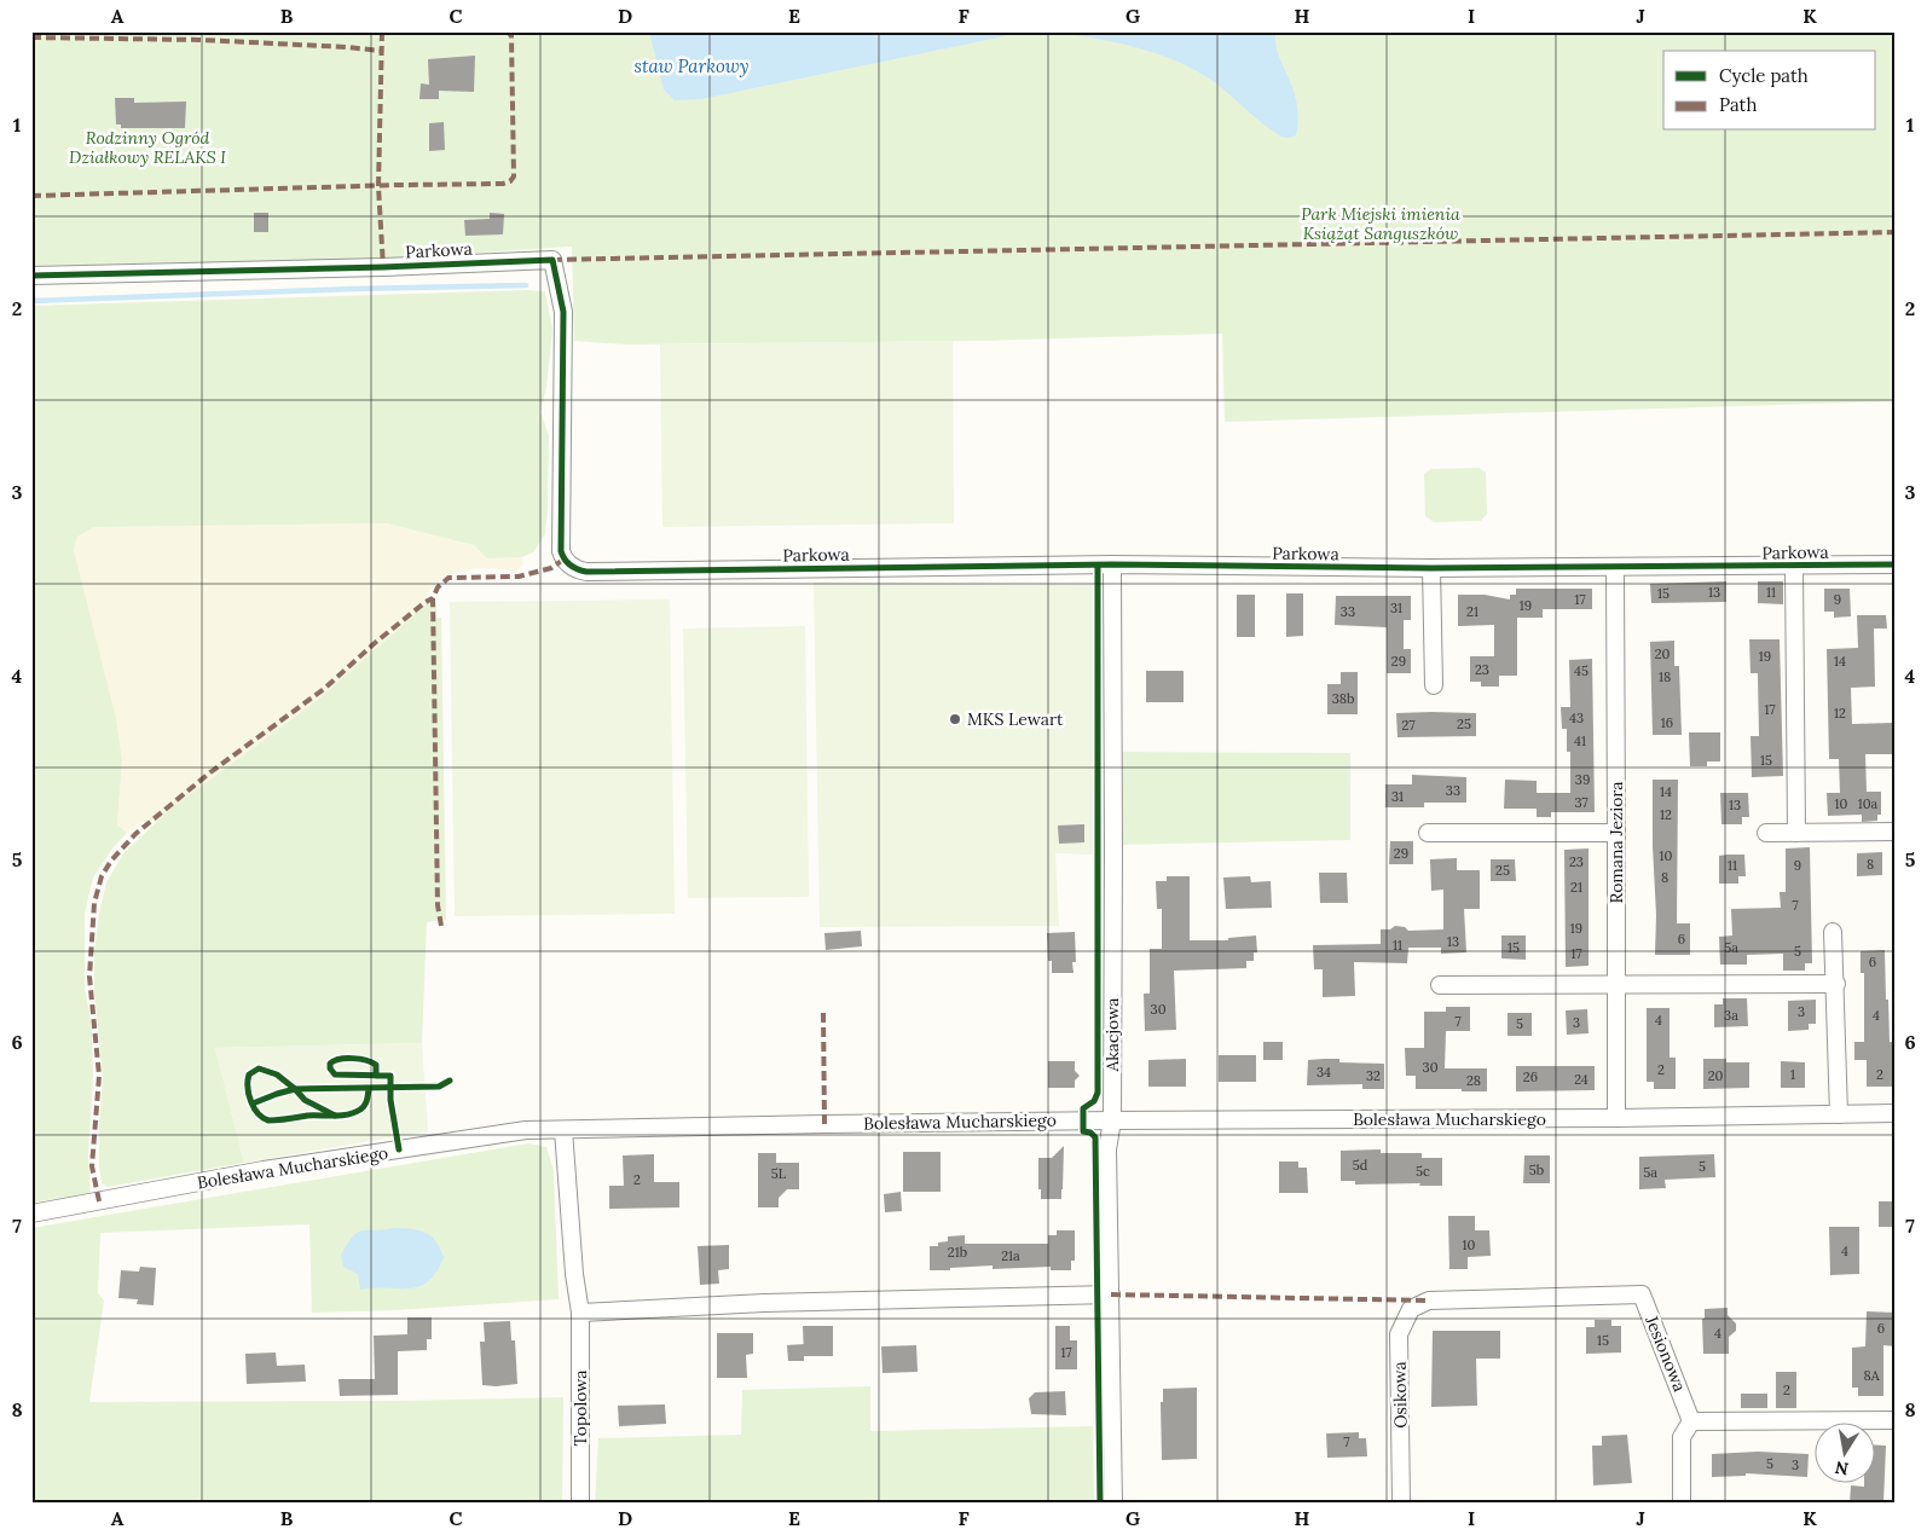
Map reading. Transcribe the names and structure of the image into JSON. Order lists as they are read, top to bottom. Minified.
{"streets":{"street":["Parkowa","Romana Jeziora","Akacjowa","Bolesława Mucharskiego","Jesionowa","Osikowa","Topolowa"]},"crossings":[["Parkowa","Romana Jeziora"],["Parkowa","Akacjowa"],["Romana Jeziora","Bolesława Mucharskiego"],["Akacjowa","Bolesława Mucharskiego"],["Bolesława Mucharskiego","Topolowa"],["Jesionowa","Osikowa"]],"water":["staw Parkowy"],"parks":["Rodzinny Ogród Działkowy RELAKS I","Park Miejski imienia Książąt Sanguszków"],"places":["MKS Lewart"],"house_numbers":["13","11","15","17","9","19","31","33","21","20","19","29","14","23","45","18","38b","17","12","43","16","25","27","41","15","39","33","14","31","37","10","10a","13","12","29","10","23","8","11","9","25","8","21","7","19","6","13","11","15","5a","5","17","6","30","3","3a","4","4","7","3","5","30","2","34","1","2","32","20","26","24","28","5d","5","5b","5c","5a","5L","2","10","4","21b","21a","6","4","15","17","8A","2","7","5","3"],"legend":["Cycle path","Path"],"north":"bottom","grid":{"columns":["A","B","C","D","E","F","G","H","I","J","K"],"rows":["1","2","3","4","5","6","7","8"]}}
